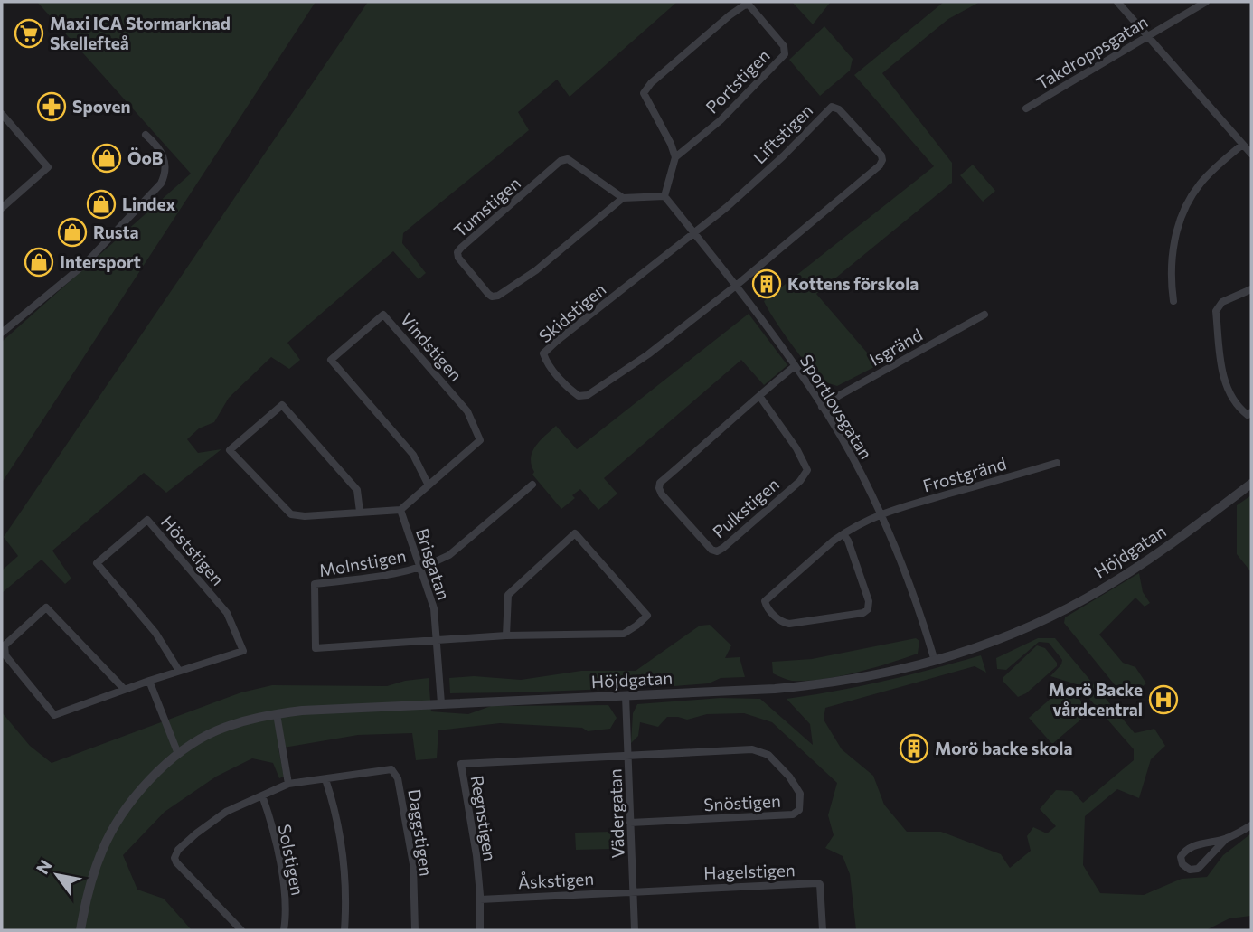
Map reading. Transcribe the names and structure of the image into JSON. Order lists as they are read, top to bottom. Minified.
{"streets":{"street":["Takdroppsgatan","Portstigen","Liftstigen","Tumstigen","Skidstigen","Vindstigen","Isgränd","Sportlovsgatan","Frostgränd","Pulkstigen","Höststigen","Höjdgatan","Molnstigen","Brisgatan","Snöstigen","Vädergatan","Regnstigen","Daggstigen","Solstigen","Hagelstigen","Åskstigen"]},"crossings":[["Liftstigen","Skidstigen"],["Liftstigen","Sportlovsgatan"],["Skidstigen","Sportlovsgatan"],["Vindstigen","Brisgatan"],["Isgränd","Sportlovsgatan"],["Sportlovsgatan","Frostgränd"],["Sportlovsgatan","Pulkstigen"],["Sportlovsgatan","Höjdgatan"],["Höjdgatan","Brisgatan"],["Höjdgatan","Vädergatan"],["Molnstigen","Brisgatan"],["Snöstigen","Vädergatan"],["Snöstigen","Regnstigen"],["Vädergatan","Regnstigen"],["Vädergatan","Hagelstigen"],["Vädergatan","Åskstigen"],["Regnstigen","Åskstigen"],["Hagelstigen","Åskstigen"]],"places":{"supermarket":["Maxi ICA Stormarknad Skellefteå"],"pharmacy":["Spoven"],"shop":["ÖoB","Lindex","Rusta","Intersport"],"building":["Kottens förskola","Morö backe skola"],"hospital":["Morö Backe vårdcentral"]},"north":"top left"}
